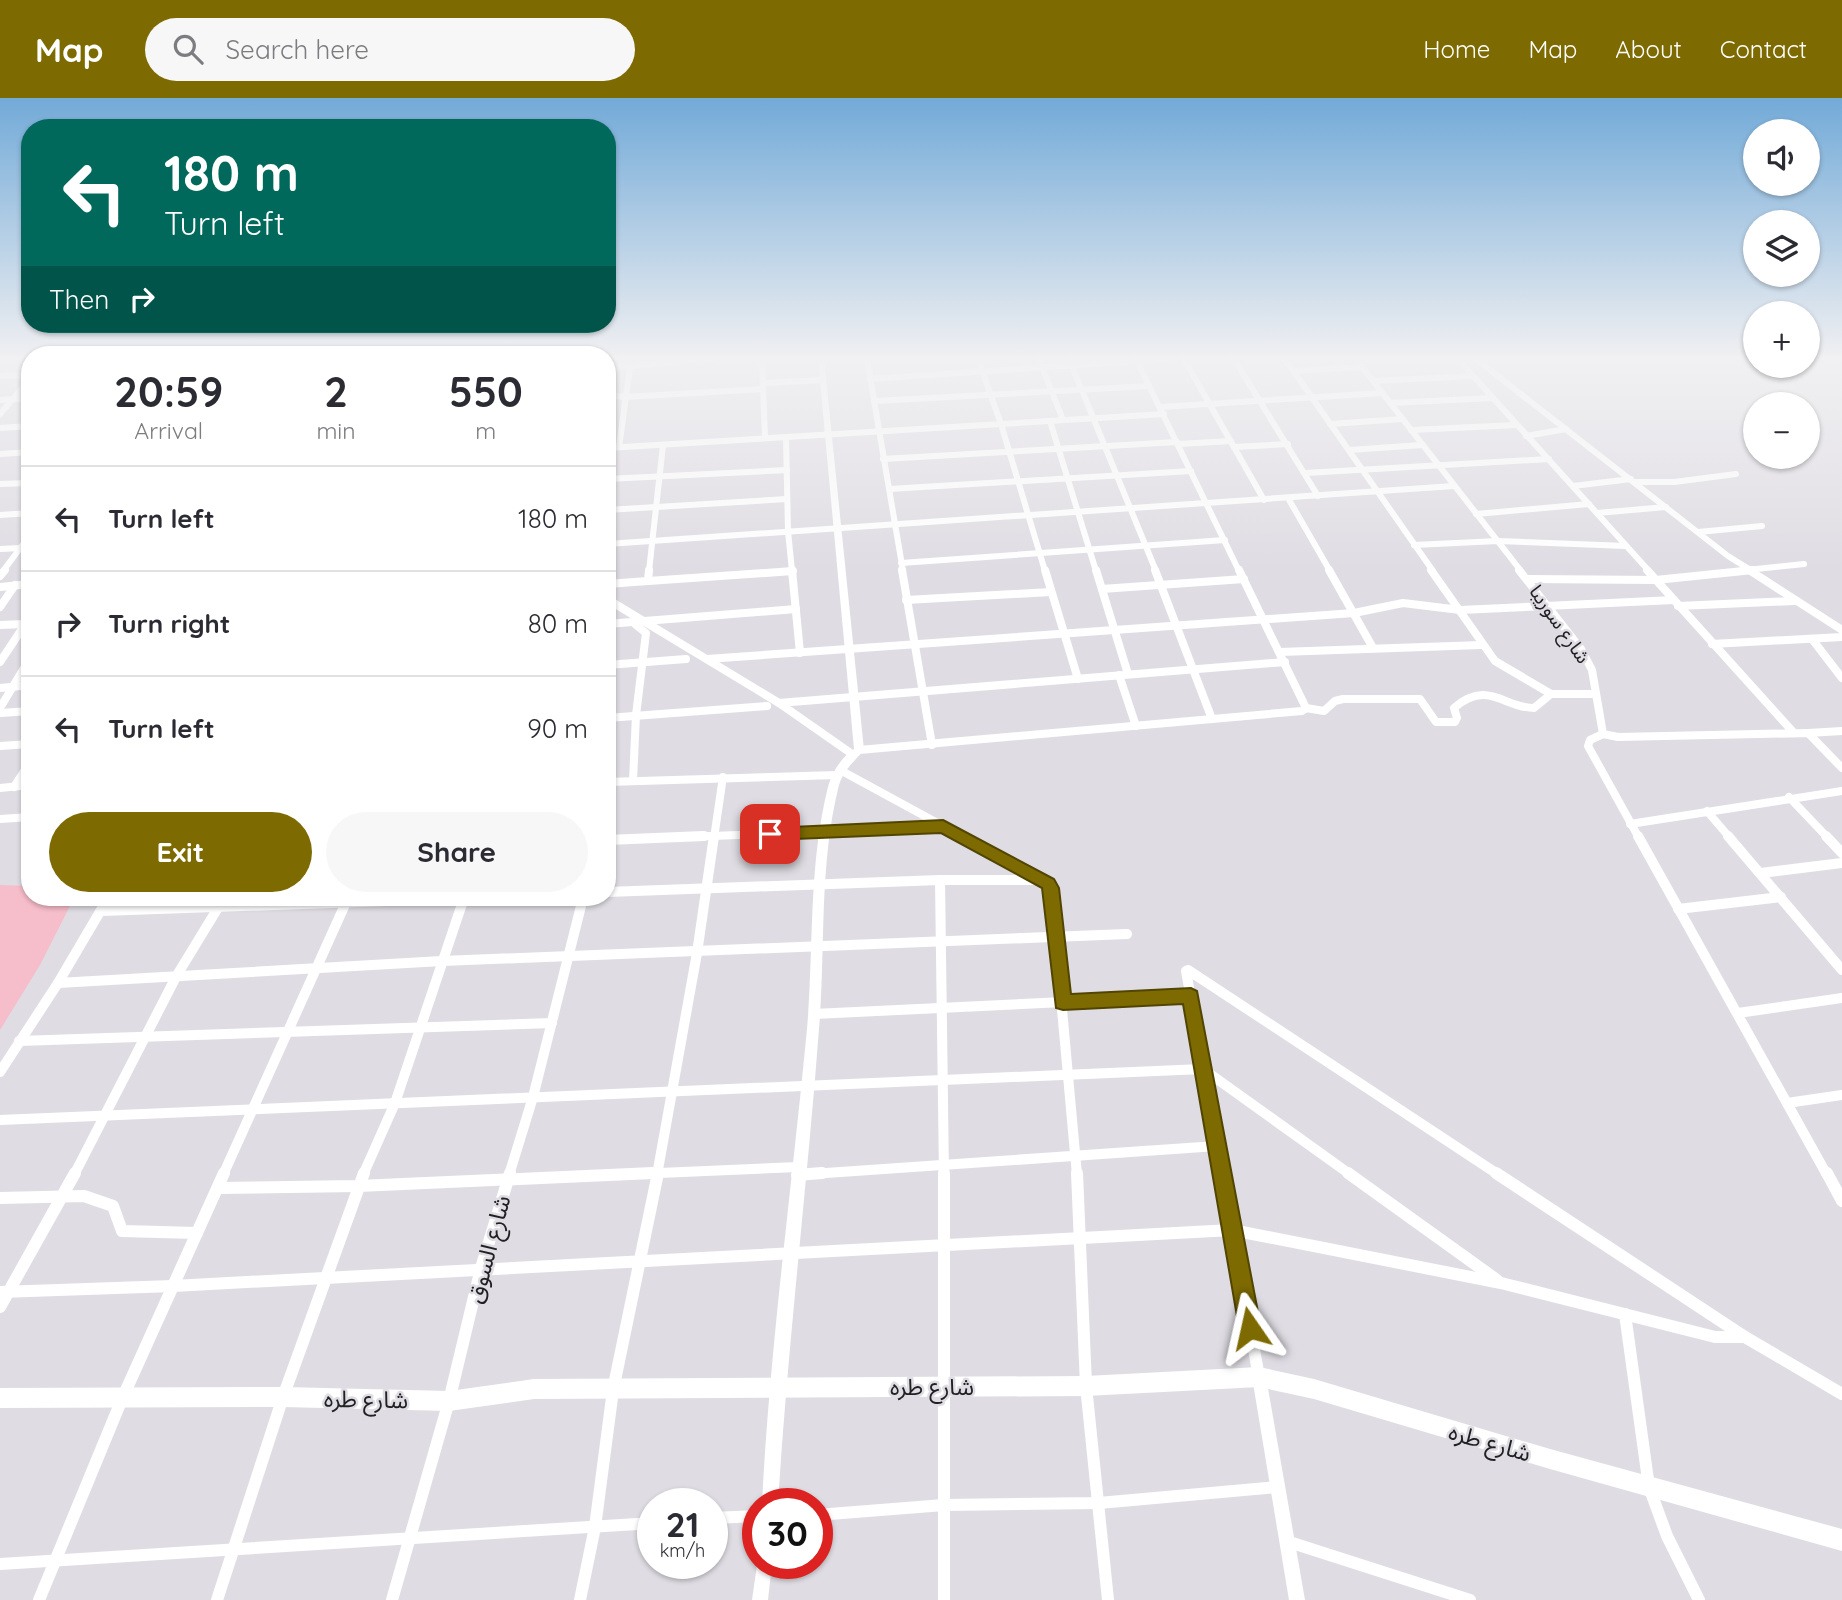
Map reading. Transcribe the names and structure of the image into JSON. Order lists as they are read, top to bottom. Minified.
{"streets":{"main road":["شارع طره"],"street":["شارع سوريبا","شارع السوق"]},"crossings":[["شارع السوق","شارع طره"]],"page":{"header":"Map","search":"Search here","nav":["Home","Map","About","Contact"],"map_buttons":["+","−"],"turn":["180 m","Turn left"],"then":"Then","eta":["20:59","Arrival","2","min","550","m"],"list":[{"name":"Turn left","value":"180 m"},{"name":"Turn right","value":"80 m"},{"name":"Turn left","value":"90 m"}],"buttons":["Exit","Share"],"speed":"21 km/h","limit":"30"}}
